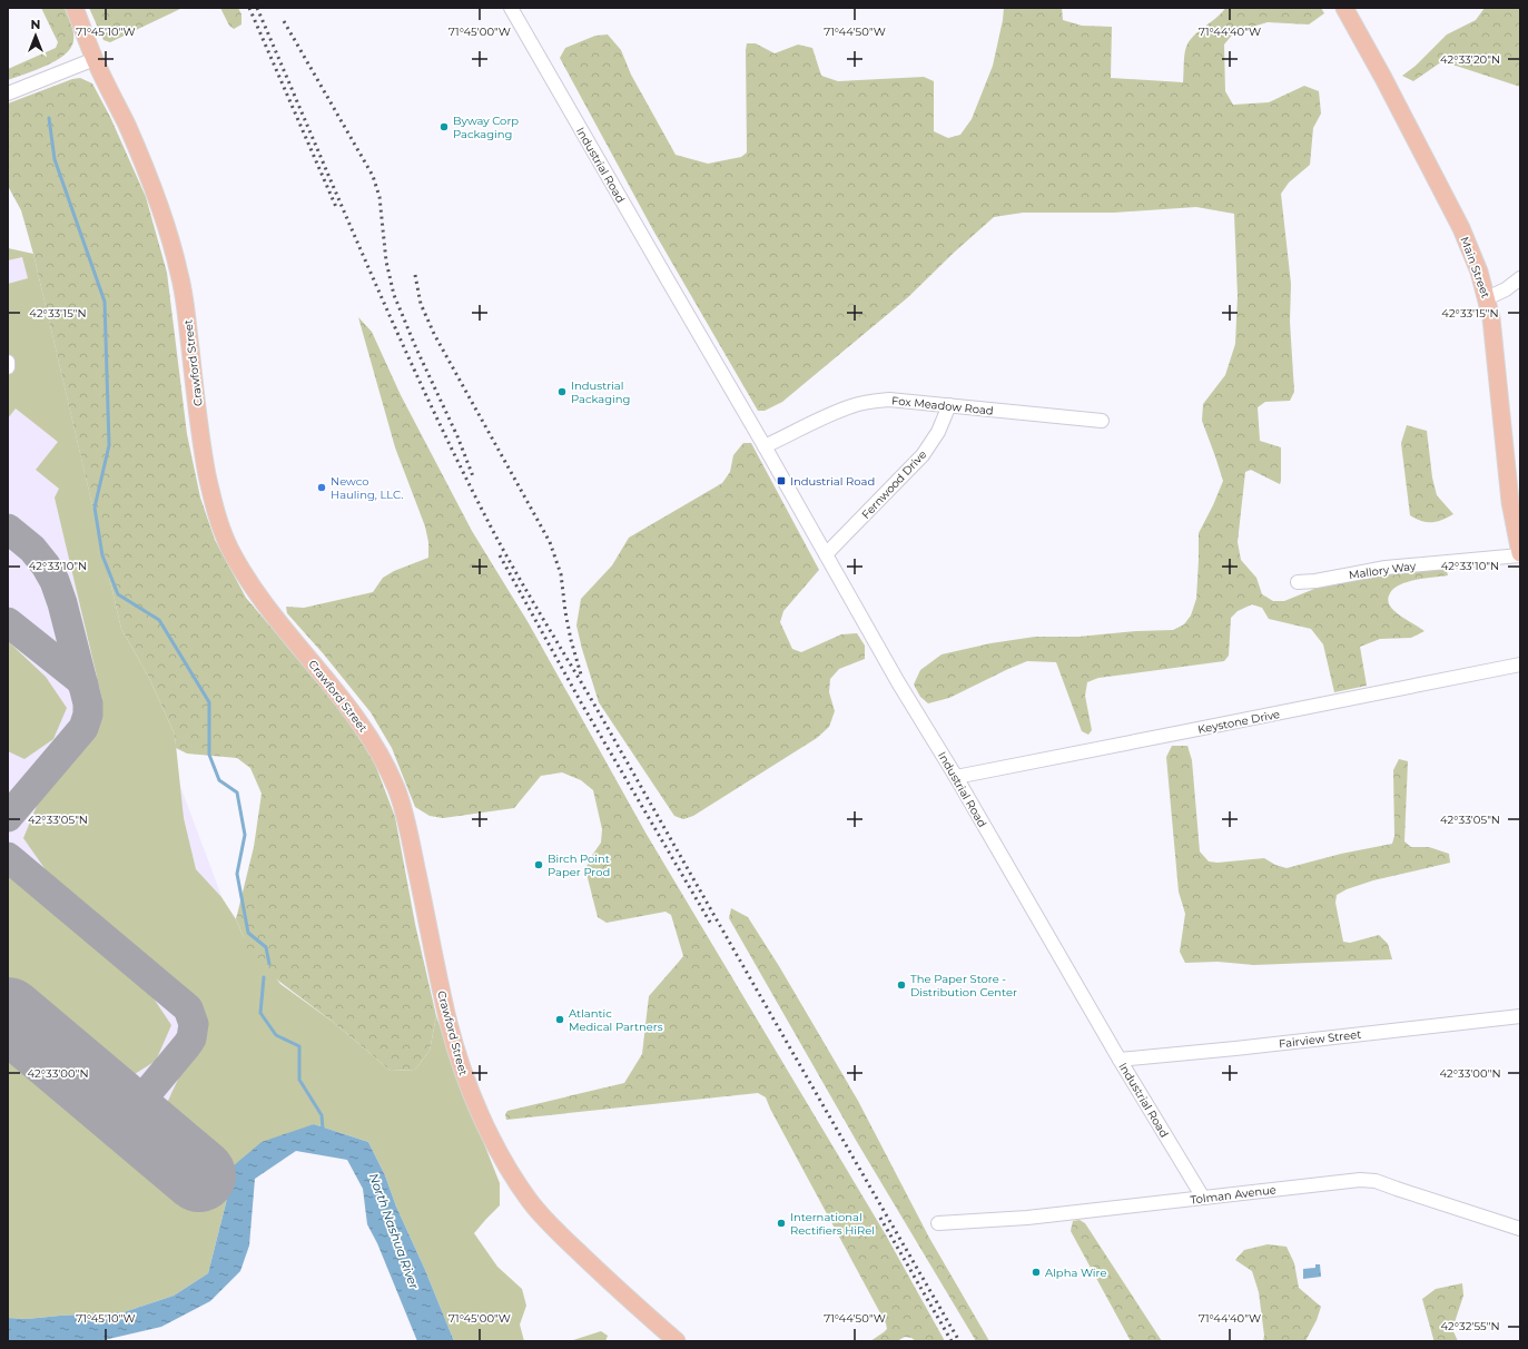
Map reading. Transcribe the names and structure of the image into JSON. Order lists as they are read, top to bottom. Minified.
{"streets":{"main road":["Main Street","Crawford Street"],"street":["Industrial Road","Fox Meadow Road","Fernwood Drive","Mallory Way","Keystone Drive","Fairview Street","Tolman Avenue"]},"crossings":[["Industrial Road","Fox Meadow Road"],["Industrial Road","Fernwood Drive"],["Industrial Road","Keystone Drive"],["Industrial Road","Fairview Street"],["Industrial Road","Tolman Avenue"],["Main Street","Mallory Way"],["Fox Meadow Road","Fernwood Drive"]],"water":["North Nashua River"],"places":{"other":["Byway Corp Packaging","Industrial Packaging","Newco Hauling, LLC.","Birch Point Paper Prod","The Paper Store - Distribution Center","Atlantic Medical Partners","International Rectifiers HiRel","Alpha Wire"],"transit":["Industrial Road"]},"north":"top","coordinates":["71°45'10\"W","71°45'00\"W","71°44'50\"W","71°44'40\"W","42°33'20\"N","42°33'15\"N","42°33'10\"N","42°33'05\"N","42°33'00\"N","42°32'55\"N"]}
